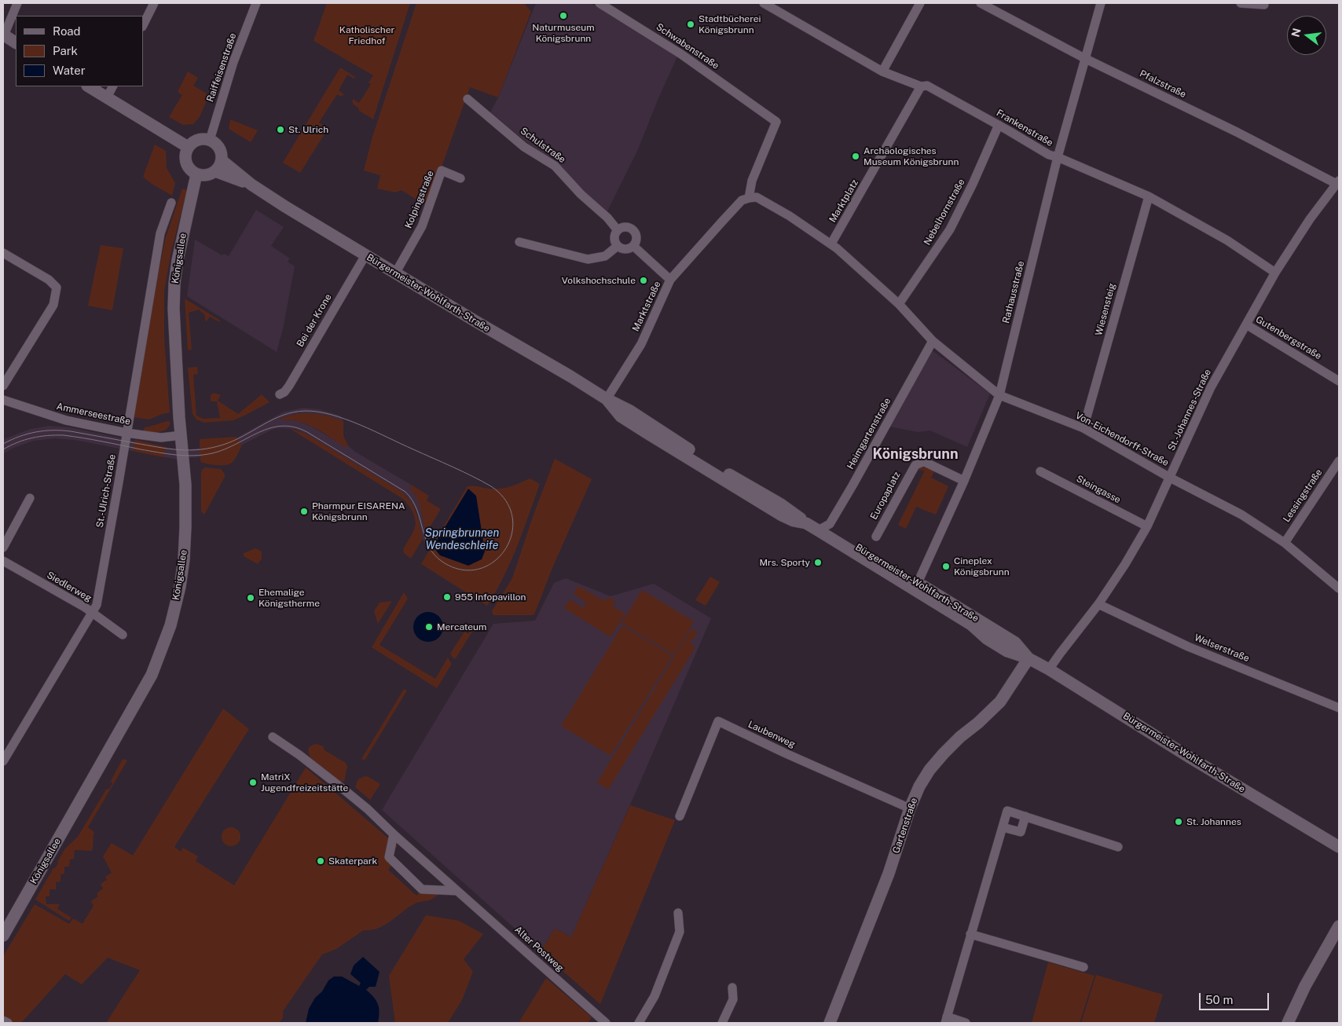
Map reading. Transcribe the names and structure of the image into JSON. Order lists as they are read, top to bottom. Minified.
{"streets":{"street":["Schwabenstraße","Raiffeisenstraße","Pfalzstraße","Frankenstraße","Schulstraße","Kolpingstraße","Marktplatz","Nebelhornstraße","Königsallee","Rathausstraße","Bürgermeister-Wohlfarth-Straße","Marktstraße","Wiesensteig","Bei der Krone","Gutenbergstraße","St.-Johannes-Straße","Ammerseestraße","Heimgartenstraße","Von-Eichendorff-Straße","Steingasse","St.-Ulrich-Straße","Europaplatz","Lessingstraße","Siedlerweg","Welserstraße","Laubenweg","Gartenstraße","Alter Postweg"]},"crossings":[["Schwabenstraße","Marktstraße"],["Schwabenstraße","Von-Eichendorff-Straße"],["Raiffeisenstraße","Königsallee"],["Raiffeisenstraße","Bürgermeister-Wohlfarth-Straße"],["Pfalzstraße","Rathausstraße"],["Pfalzstraße","St.-Johannes-Straße"],["Frankenstraße","Marktplatz"],["Frankenstraße","Nebelhornstraße"],["Frankenstraße","Rathausstraße"],["Frankenstraße","Wiesensteig"],["Frankenstraße","St.-Johannes-Straße"],["Kolpingstraße","Bürgermeister-Wohlfarth-Straße"],["Marktplatz","Von-Eichendorff-Straße"],["Nebelhornstraße","Von-Eichendorff-Straße"],["Königsallee","Bürgermeister-Wohlfarth-Straße"],["Königsallee","Ammerseestraße"],["Rathausstraße","Von-Eichendorff-Straße"],["Rathausstraße","Europaplatz"],["Bürgermeister-Wohlfarth-Straße","Marktstraße"],["Bürgermeister-Wohlfarth-Straße","Bei der Krone"],["Bürgermeister-Wohlfarth-Straße","St.-Johannes-Straße"],["Bürgermeister-Wohlfarth-Straße","Heimgartenstraße"],["Bürgermeister-Wohlfarth-Straße","Gartenstraße"],["Marktstraße","Von-Eichendorff-Straße"],["Wiesensteig","Von-Eichendorff-Straße"],["Gutenbergstraße","St.-Johannes-Straße"],["St.-Johannes-Straße","Von-Eichendorff-Straße"],["St.-Johannes-Straße","Steingasse"],["St.-Johannes-Straße","Welserstraße"],["Ammerseestraße","St.-Ulrich-Straße"],["Heimgartenstraße","Von-Eichendorff-Straße"],["Von-Eichendorff-Straße","Lessingstraße"],["St.-Ulrich-Straße","Siedlerweg"],["Laubenweg","Gartenstraße"]],"districts":["Königsbrunn"],"water":["Springbrunnen Wendeschleife"],"parks":["Katholischer Friedhof"],"places":["Naturmuseum Königsbrunn","Stadtbücherei Königsbrunn","St. Ulrich","Archäologisches Museum Königsbrunn","Volkshochschule","Pharmpur EISARENA Königsbrunn","Mrs. Sporty","Cineplex Königsbrunn","955 Infopavillon","Ehemalige Königstherme","Mercateum","MatriX Jugendfreizeitstätte","St. Johannes","Skaterpark"],"legend":["Road","Park","Water"],"scale_bar":"50 m","north":"left"}
